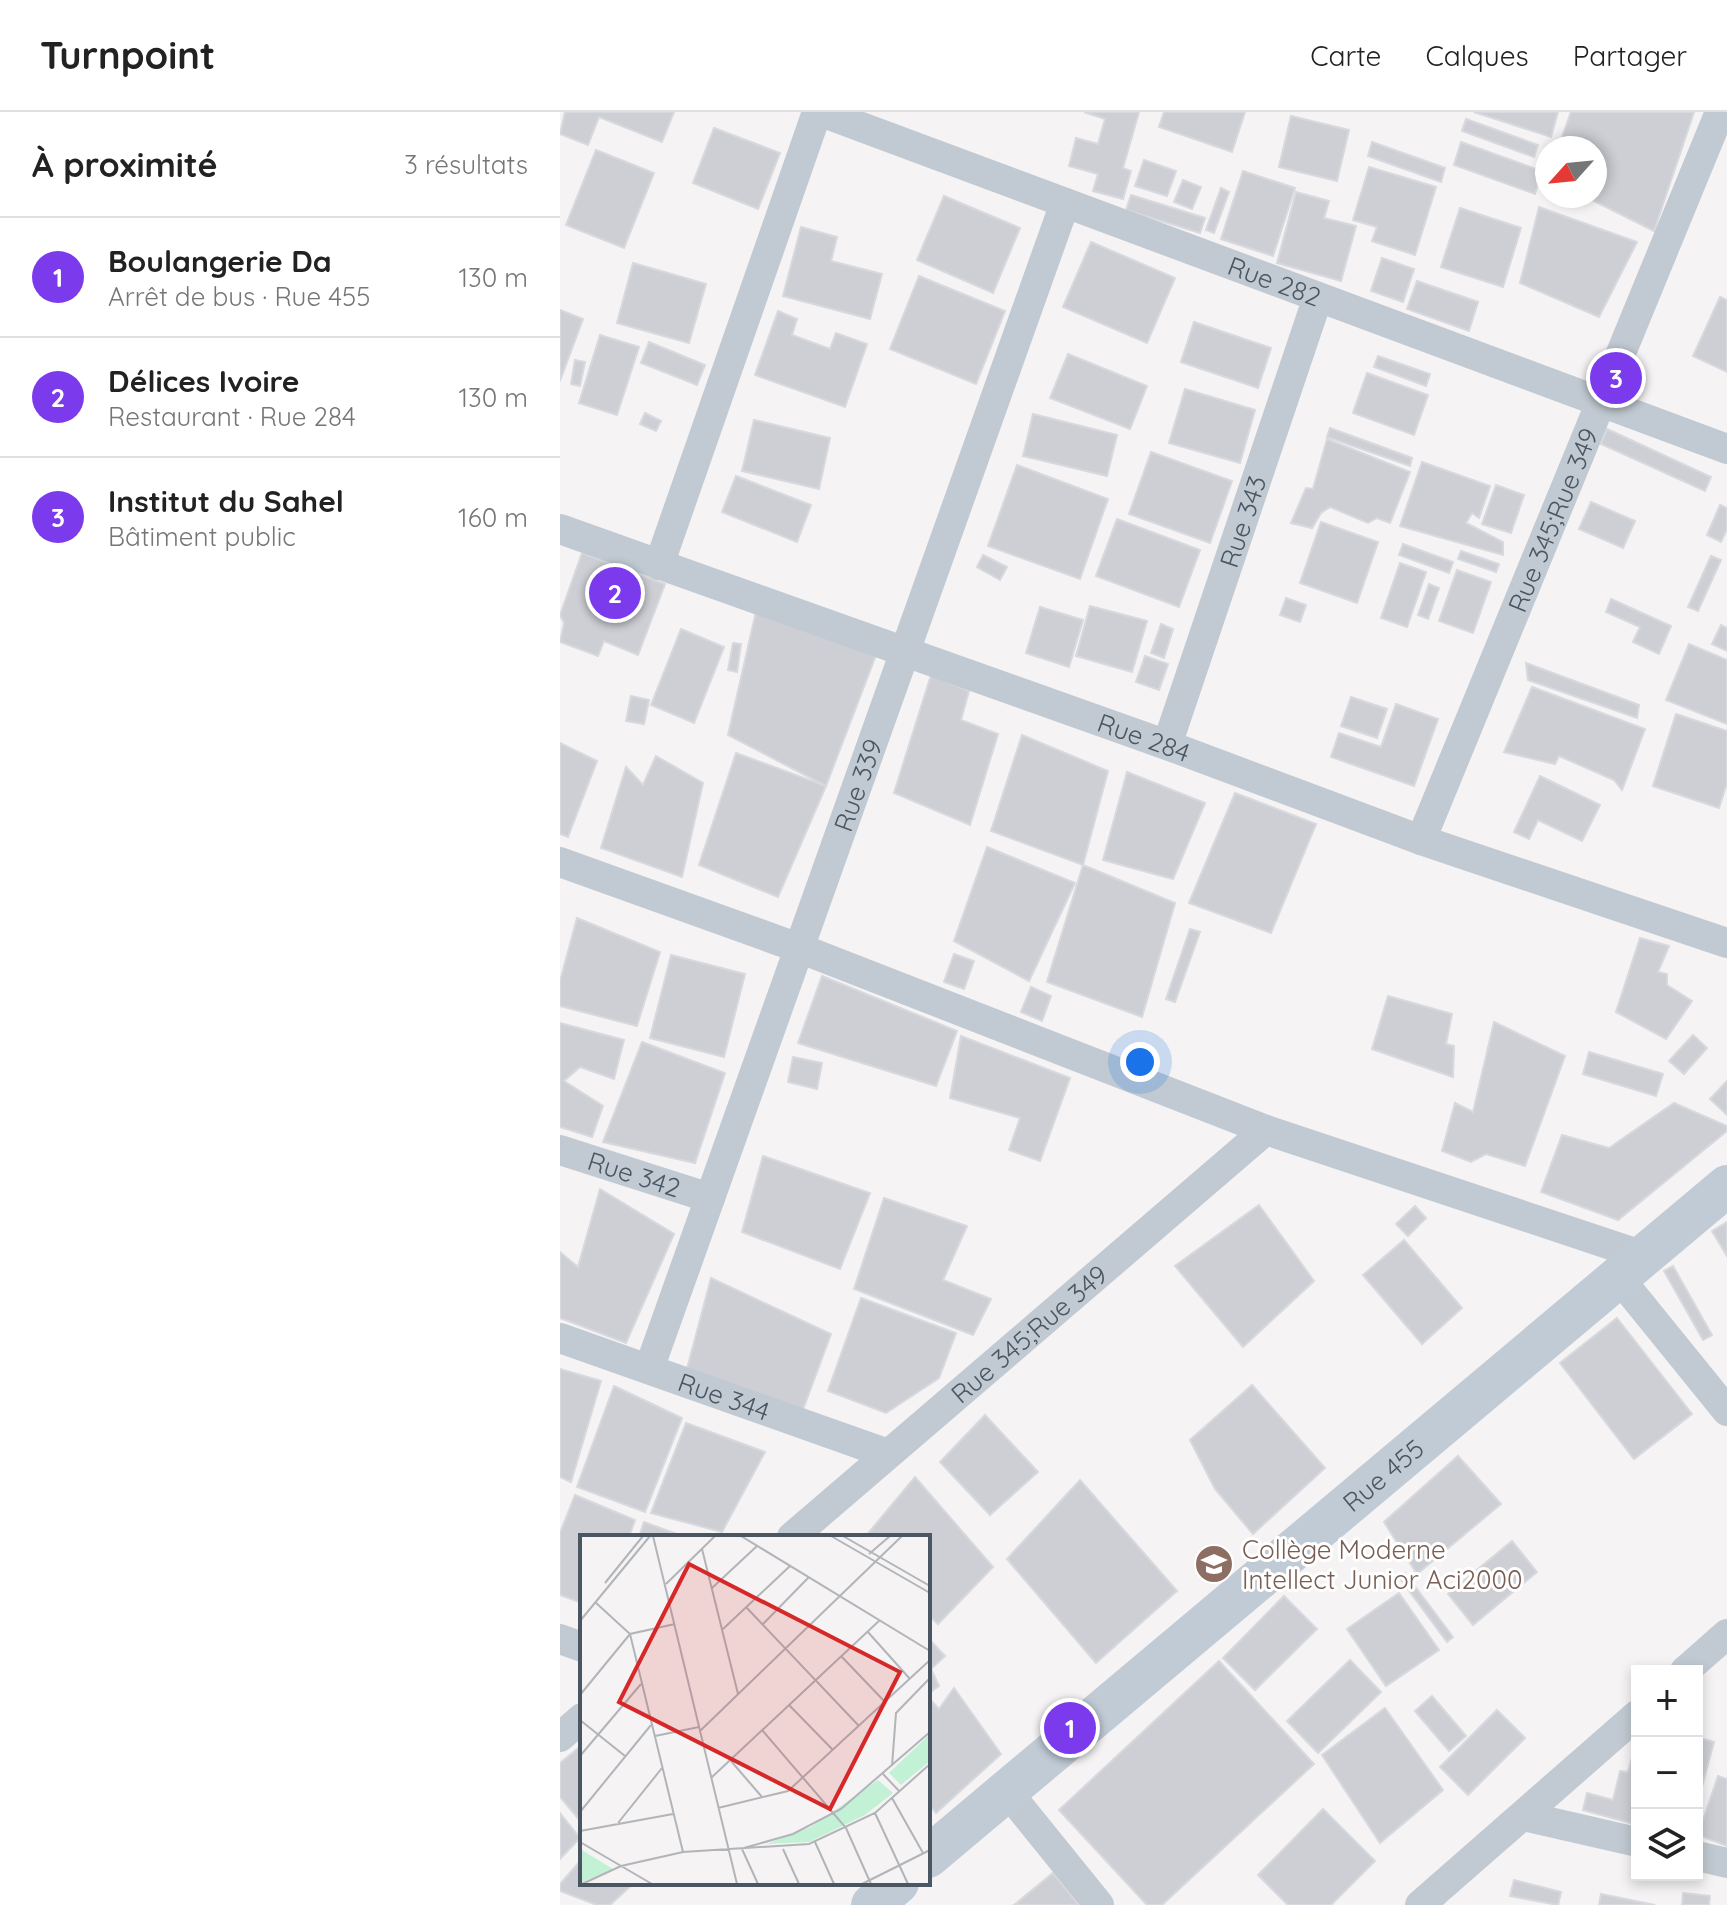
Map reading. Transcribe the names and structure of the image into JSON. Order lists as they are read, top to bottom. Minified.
{"streets":{"street":["Rue 282","Rue 343","Rue 345;Rue 349","Rue 284","Rue 339","Rue 342","Rue 344","Rue 455"]},"crossings":[["Rue 282","Rue 343"],["Rue 282","Rue 345;Rue 349"],["Rue 282","Rue 339"],["Rue 343","Rue 284"],["Rue 345;Rue 349","Rue 284"],["Rue 345;Rue 349","Rue 344"],["Rue 284","Rue 339"],["Rue 339","Rue 342"],["Rue 339","Rue 344"]],"places":{"school or university":["Collège Moderne Intellect Junior Aci2000"]},"north":"bottom left","page":{"header":"Turnpoint","nav":["Carte","Calques","Partager"],"heading":["À proximité","3 résultats"],"list":[{"mark":"1","name":"Boulangerie Da","note":"Arrêt de bus · Rue 455","value":"130 m"},{"mark":"2","name":"Délices Ivoire","note":"Restaurant · Rue 284","value":"130 m"},{"mark":"3","name":"Institut du Sahel","note":"Bâtiment public","value":"160 m"}],"pins":["3","2","1"],"map_buttons":["+","−"]}}
